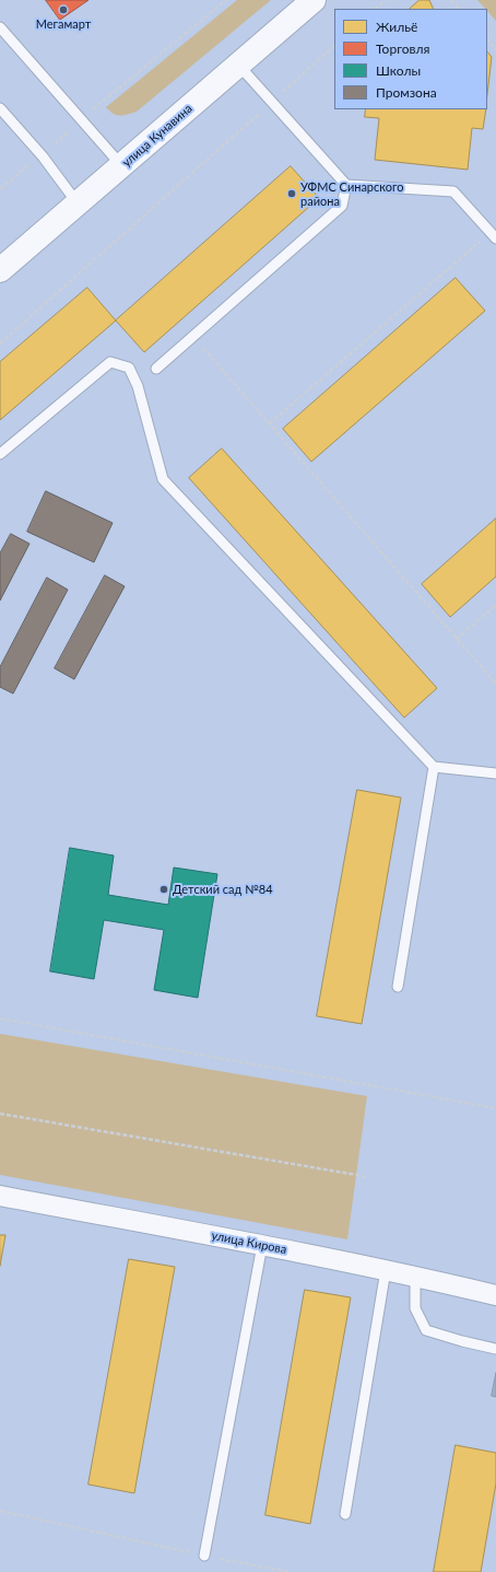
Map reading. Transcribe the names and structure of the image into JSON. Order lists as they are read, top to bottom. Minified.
{"streets":{"main road":["улица Кунавина"],"street":["улица Кирова"]},"places":["Мегамарт","УФМС Синарского района","Детский сад №84"],"legend":["Жильё","Торговля","Школы","Промзона"]}
